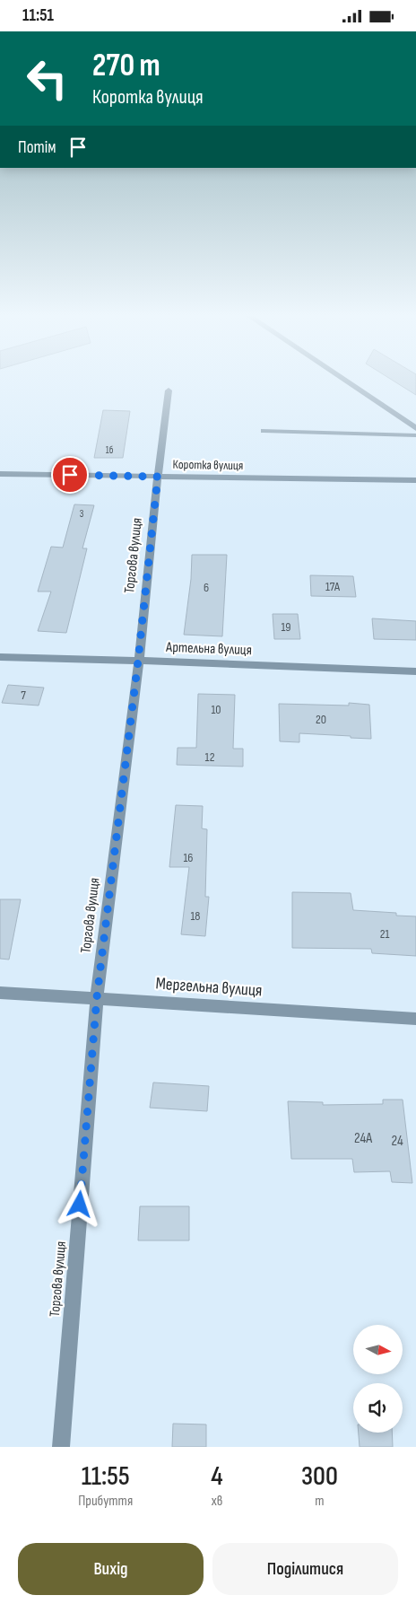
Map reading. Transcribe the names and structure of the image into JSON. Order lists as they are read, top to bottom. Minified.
{"streets":{"street":["Коротка вулиця","Торгова вулиця","Артельна вулиця","Мергельна вулиця"]},"crossings":[["Коротка вулиця","Торгова вулиця"],["Торгова вулиця","Артельна вулиця"],["Торгова вулиця","Мергельна вулиця"]],"house_numbers":["1б","3","17А","6","19","7","10","20","12","16","18","21","24А","24"],"north":"right","page":{"status":"11:51","turn":["270 m","Коротка вулиця"],"then":"Потім","eta":["11:55","Прибуття","4","хв","300","m"],"buttons":["Вихід","Поділитися"]}}
